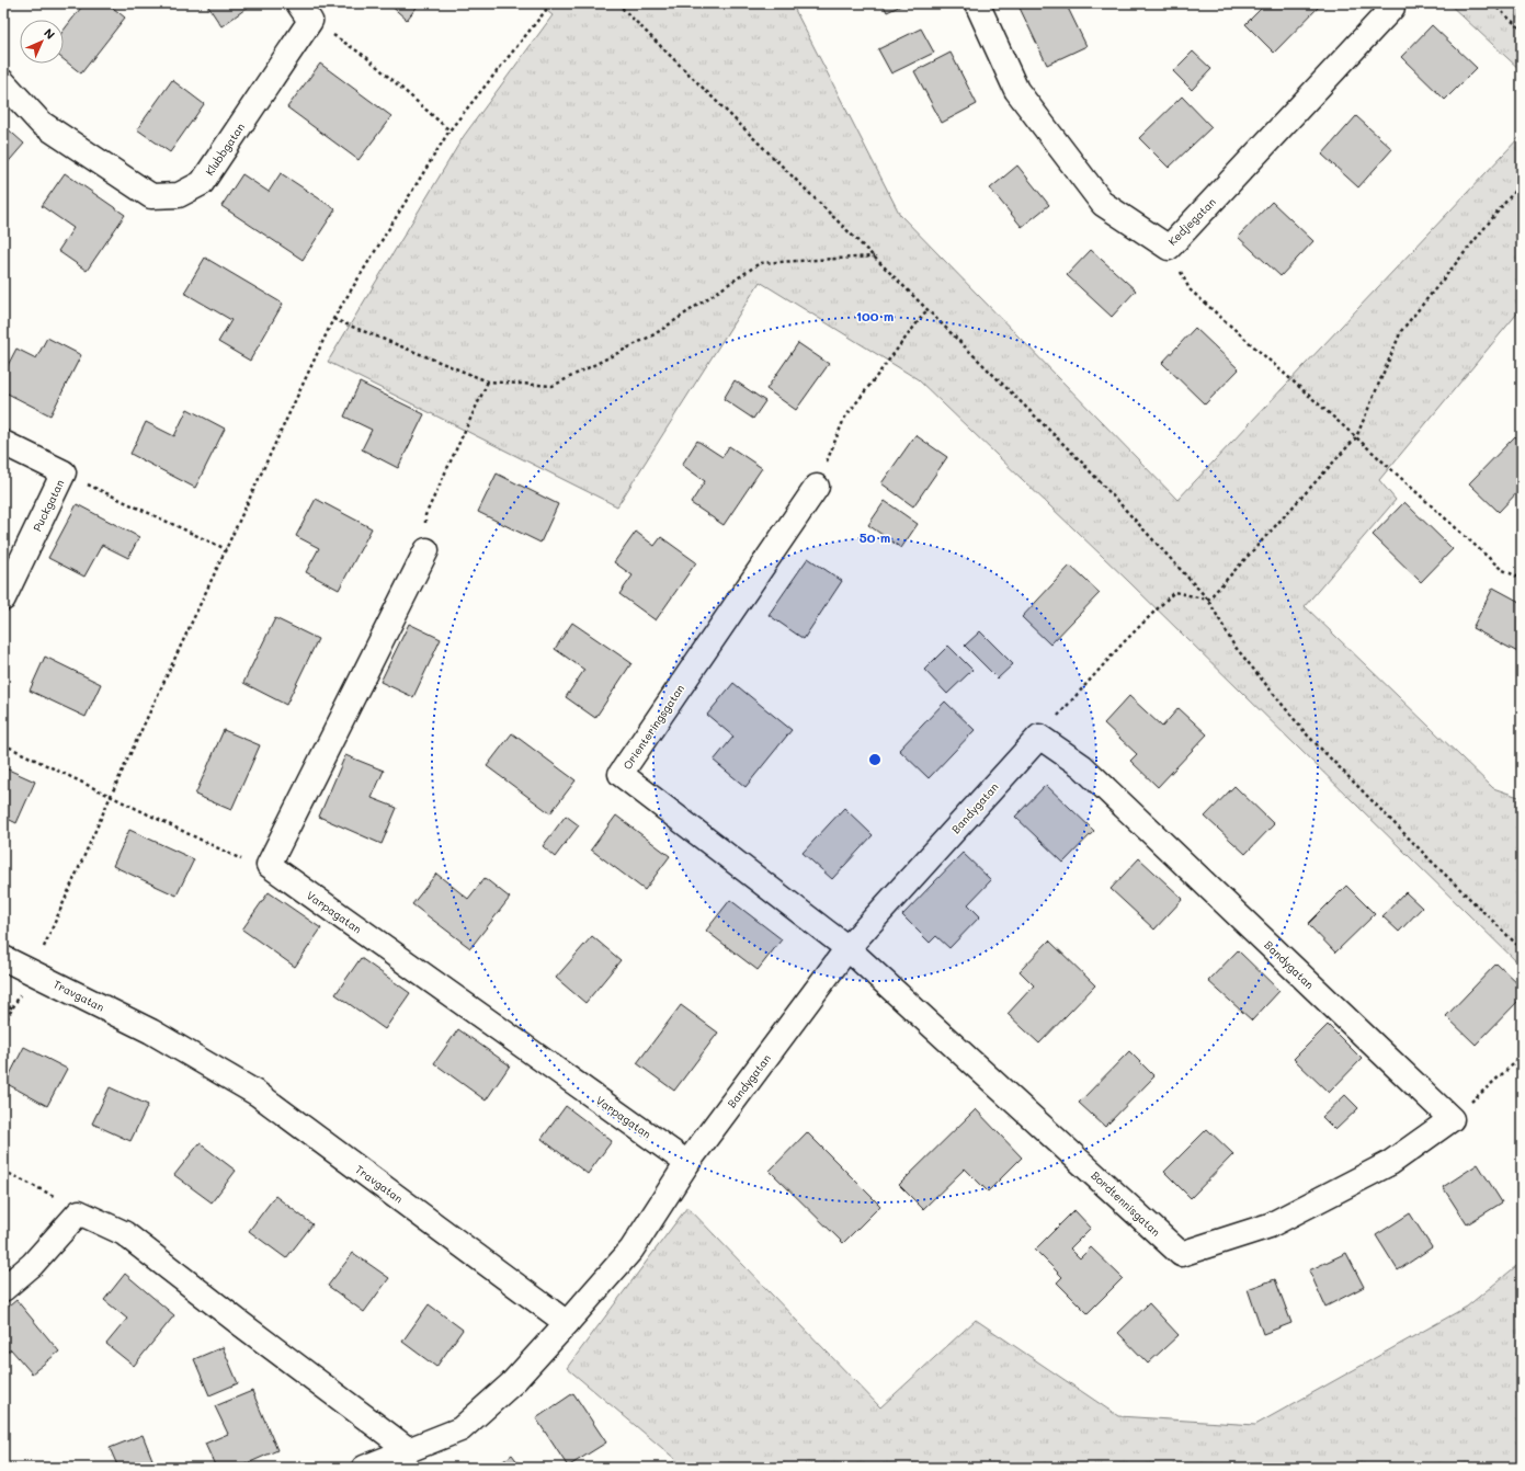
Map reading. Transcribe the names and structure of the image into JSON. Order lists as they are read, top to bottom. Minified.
{"streets":{"street":["Klubbgatan","Kedjegatan","Puckgatan","Orienteringsgatan","Bandygatan","Varpagatan","Travgatan","Bordtennisgatan"]},"crossings":[["Orienteringsgatan","Bandygatan"],["Orienteringsgatan","Bordtennisgatan"],["Bandygatan","Varpagatan"],["Bandygatan","Travgatan"],["Bandygatan","Bordtennisgatan"]],"north":"top right","rings":["100 m","50 m"]}
